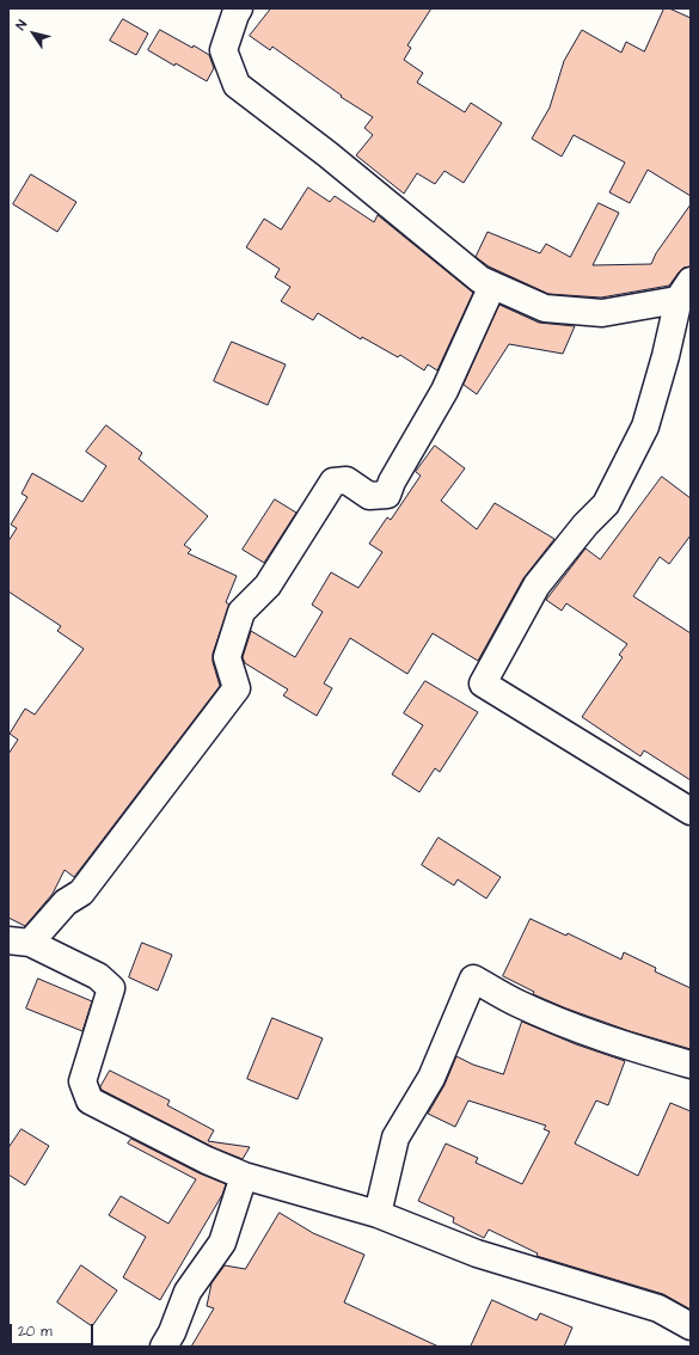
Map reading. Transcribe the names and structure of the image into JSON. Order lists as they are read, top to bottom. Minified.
{"scale_bar":"20 m","north":"top left"}
